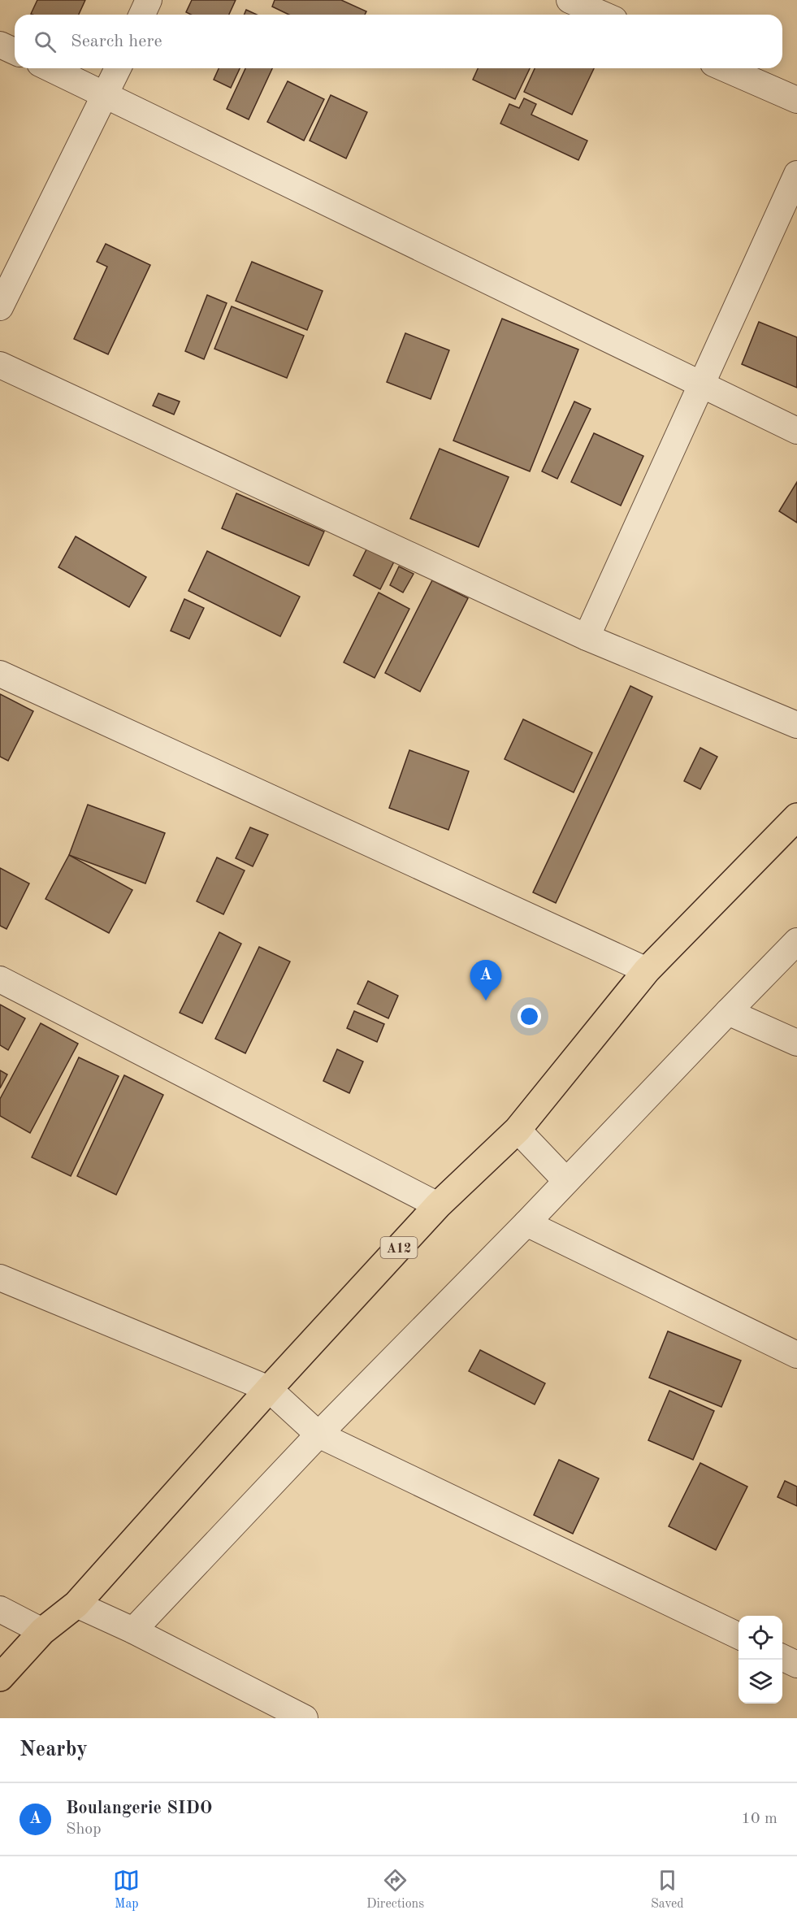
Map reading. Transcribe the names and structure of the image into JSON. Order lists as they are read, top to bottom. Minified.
{"streets":{"main road":["A12"]},"page":{"search":"Search here","pins":"A","heading":"Nearby","list":[{"mark":"A","name":"Boulangerie SIDO","note":"Shop","value":"10 m"}],"nav":["Map","Directions","Saved"]}}
